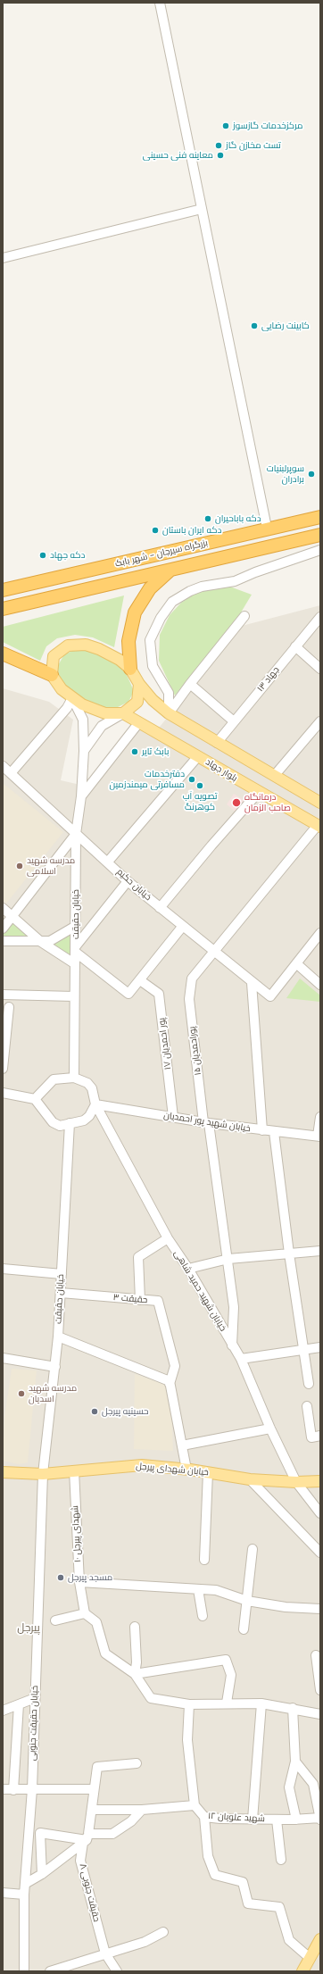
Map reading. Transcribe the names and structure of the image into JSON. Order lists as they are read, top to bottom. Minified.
{"streets":{"highway":["بزرگراه سیرجان - شهر بابک"],"main road":["بلوار جهاد","خیابان شهدای پیرجل"],"street":["جهاد ۱۳","خیابان حکیم","خیابان حقیقت","پور احمدیان ۱۷","پوراحمدیان ۱۵","خیابان شهید پور احمدیان","خیابان شهید حمید شاهی","حقیقت ۳","شهدای پیرجل ۱۰","خیابان حقیقت جنوبی","شهید علویان ۱۲","حقیقت جنوبی ۸"]},"crossings":[["بلوار جهاد","خیابان حقیقت"],["خیابان حکیم","خیابان حقیقت"],["خیابان حکیم","پوراحمدیان ۱۵"],["خیابان حقیقت","خیابان شهید پور احمدیان"],["خیابان حقیقت","خیابان شهید حمید شاهی"],["خیابان حقیقت","حقیقت ۳"],["خیابان حقیقت","خیابان شهدای پیرجل"],["خیابان حقیقت","خیابان حقیقت جنوبی"],["پور احمدیان ۱۷","خیابان شهید پور احمدیان"],["پوراحمدیان ۱۵","خیابان شهید پور احمدیان"],["پوراحمدیان ۱۵","خیابان شهید حمید شاهی"],["خیابان شهید پور احمدیان","خیابان شهید حمید شاهی"],["خیابان شهید حمید شاهی","خیابان شهدای پیرجل"],["خیابان شهدای پیرجل","شهدای پیرجل ۱۰"],["خیابان شهدای پیرجل","خیابان حقیقت جنوبی"]],"districts":["پیرجل"],"places":["مرکزخدمات گازسوز","تست مخازن گاز","معاینه فنی حسینی","کابینت رضایی","سوپرلبنیات برادران","دکه باباحیران","دکه ایران باستان","دکه جهاد","بابک تایر","دفترخدمات مسافرتی میمندزمین","تصویه آب کوهرنگ","درمانگاه صاحب الزمان","مدرسه شهید اسلامی","مدرسه شهید اسدیان","حسینیه پیرجل","مسجد پیرجل"]}
